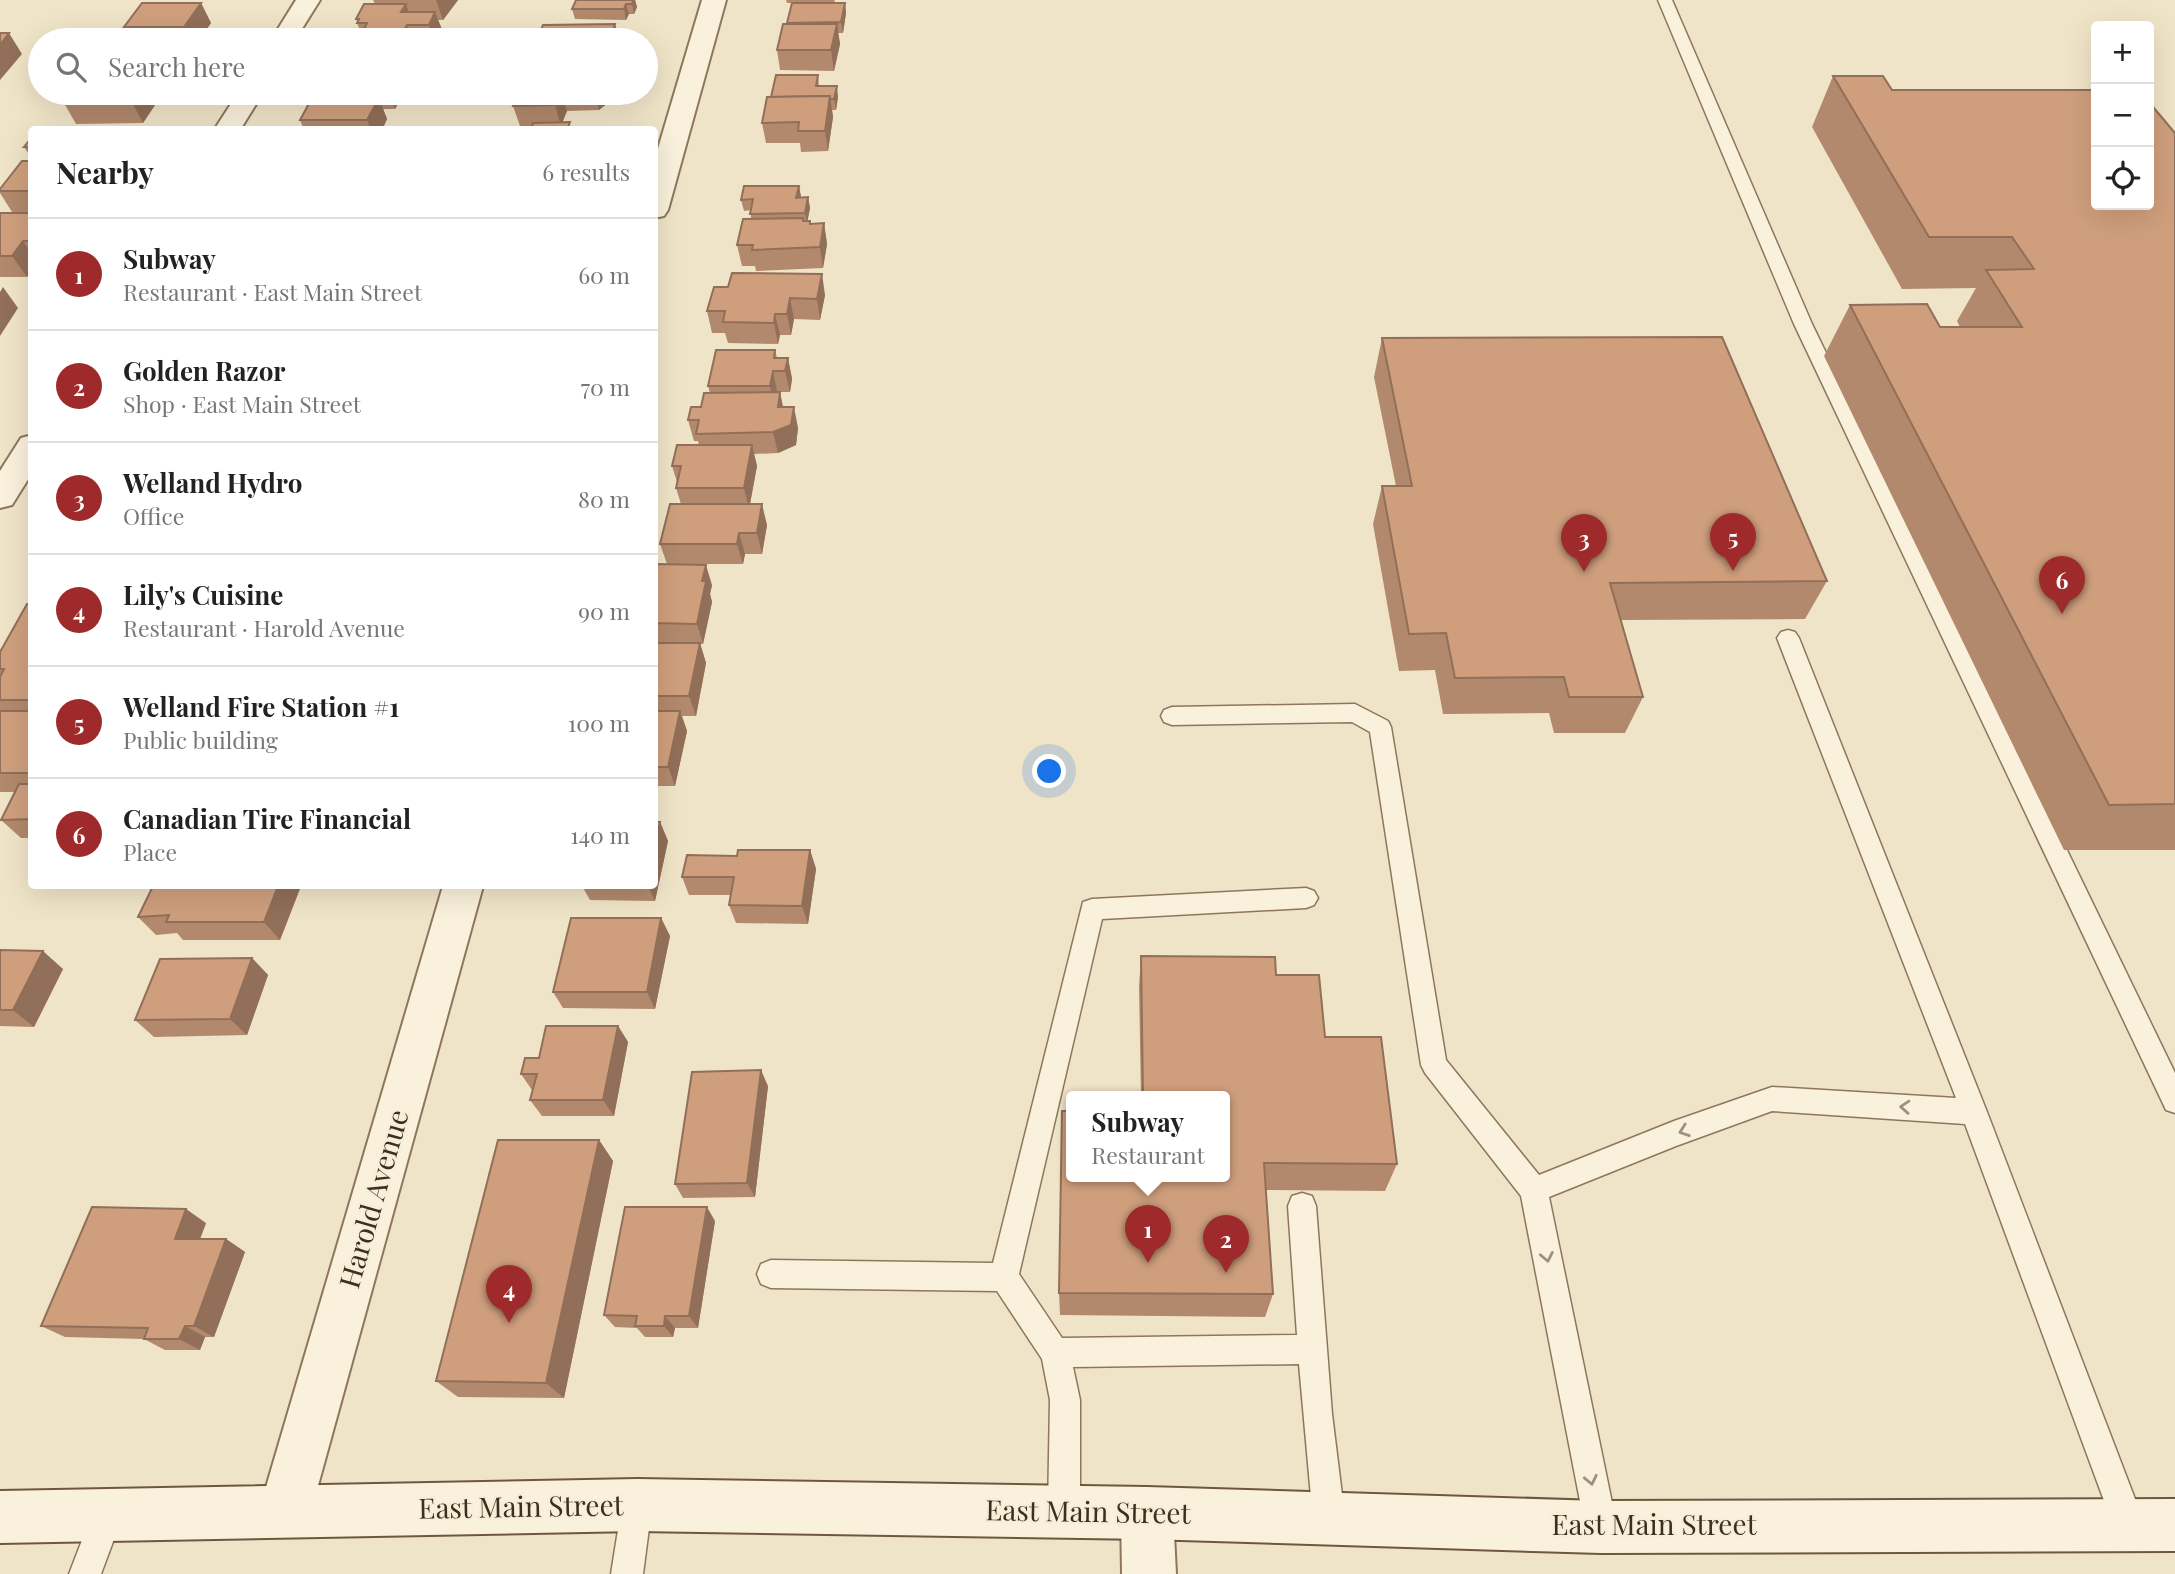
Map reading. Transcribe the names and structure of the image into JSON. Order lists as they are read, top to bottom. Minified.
{"streets":{"main road":["Harold Avenue","East Main Street"]},"crossings":[["Harold Avenue","East Main Street"]],"page":{"map_buttons":["+","−"],"search":"Search here","heading":["Nearby","6 results"],"list":[{"mark":"1","name":"Subway","note":"Restaurant · East Main Street","value":"60 m"},{"mark":"2","name":"Golden Razor","note":"Shop · East Main Street","value":"70 m"},{"mark":"3","name":"Welland Hydro","note":"Office","value":"80 m"},{"mark":"4","name":"Lily's Cuisine","note":"Restaurant · Harold Avenue","value":"90 m"},{"mark":"5","name":"Welland Fire Station #1","note":"Public building","value":"100 m"},{"mark":"6","name":"Canadian Tire Financial","note":"Place","value":"140 m"}],"pins":["5","3","6","1","2","4"],"popup":["Subway","Restaurant"]}}
